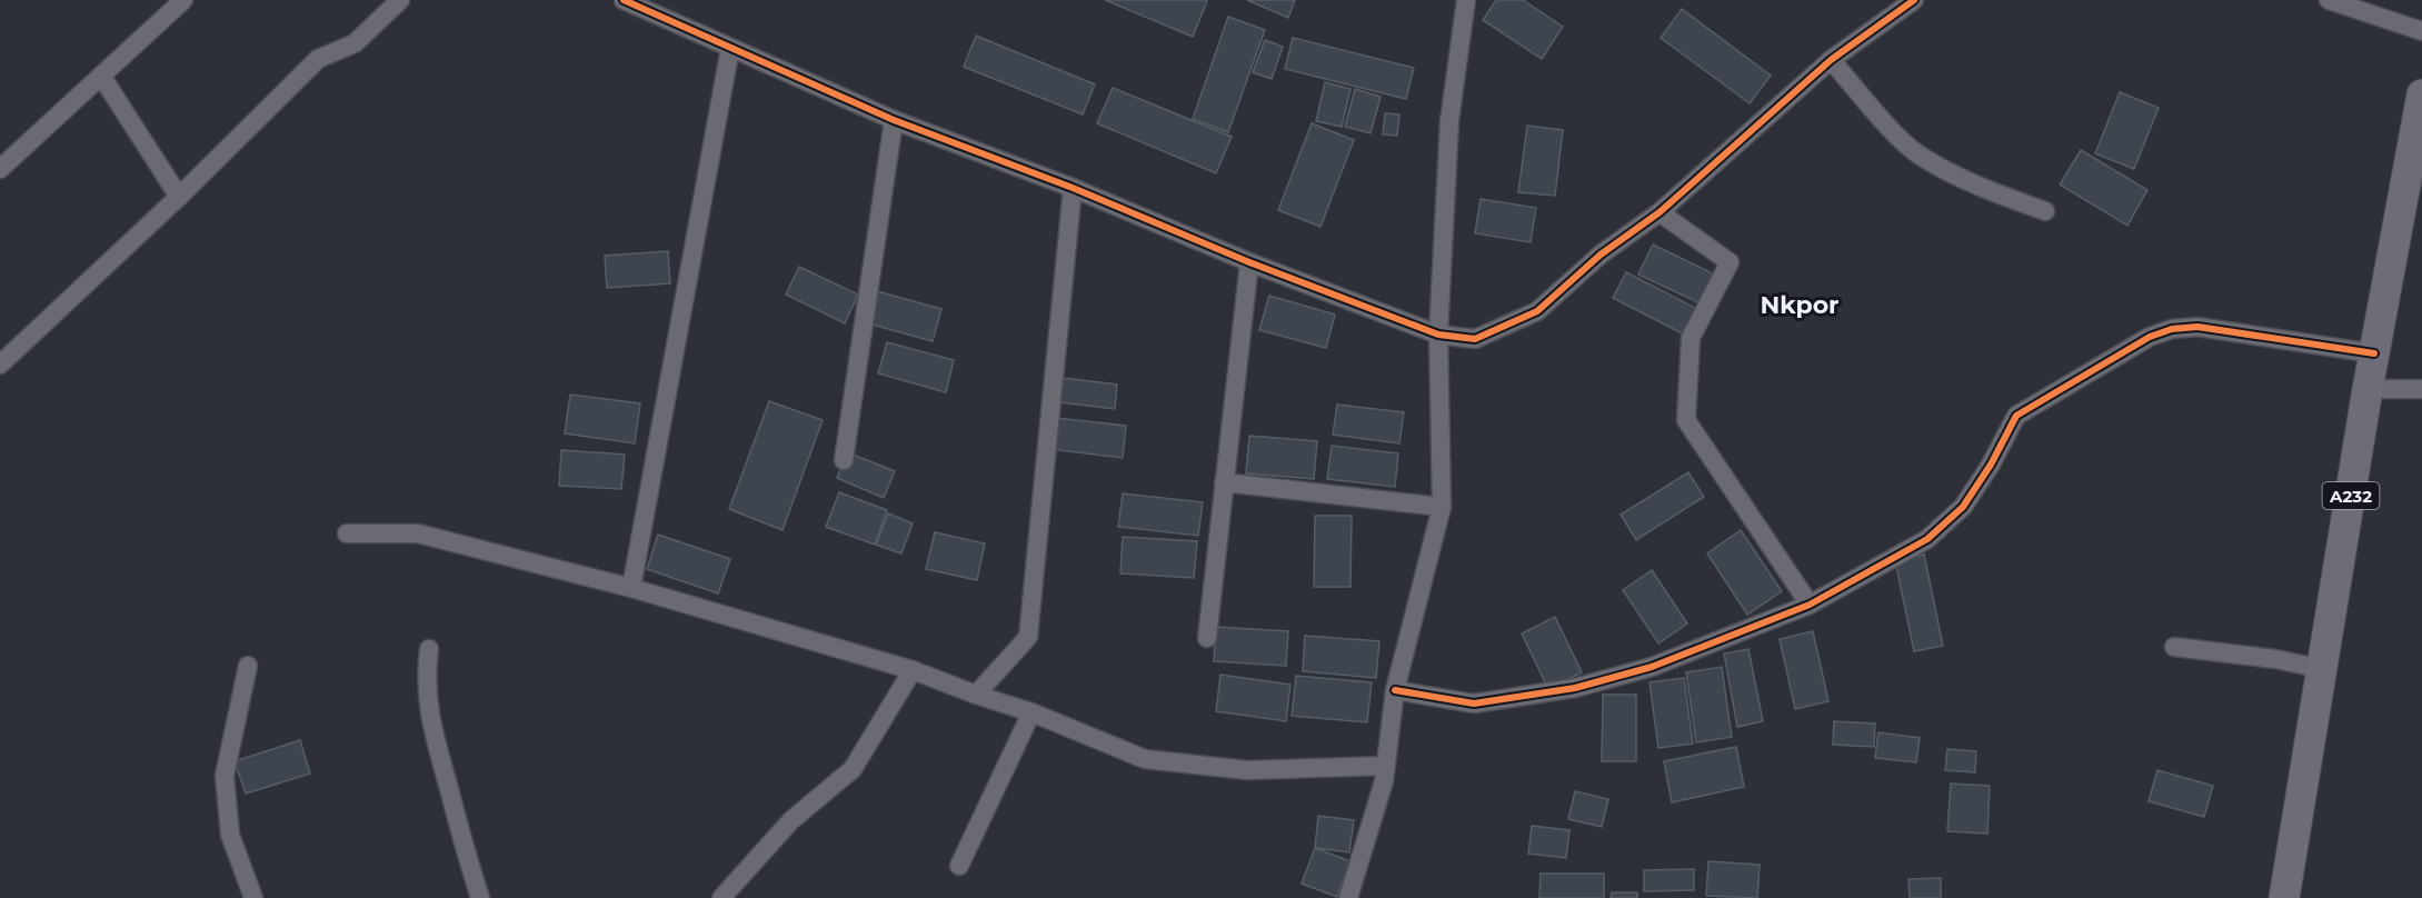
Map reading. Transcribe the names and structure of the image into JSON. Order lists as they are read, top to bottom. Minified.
{"streets":{"main road":["A232"]},"districts":["Nkpor"]}
